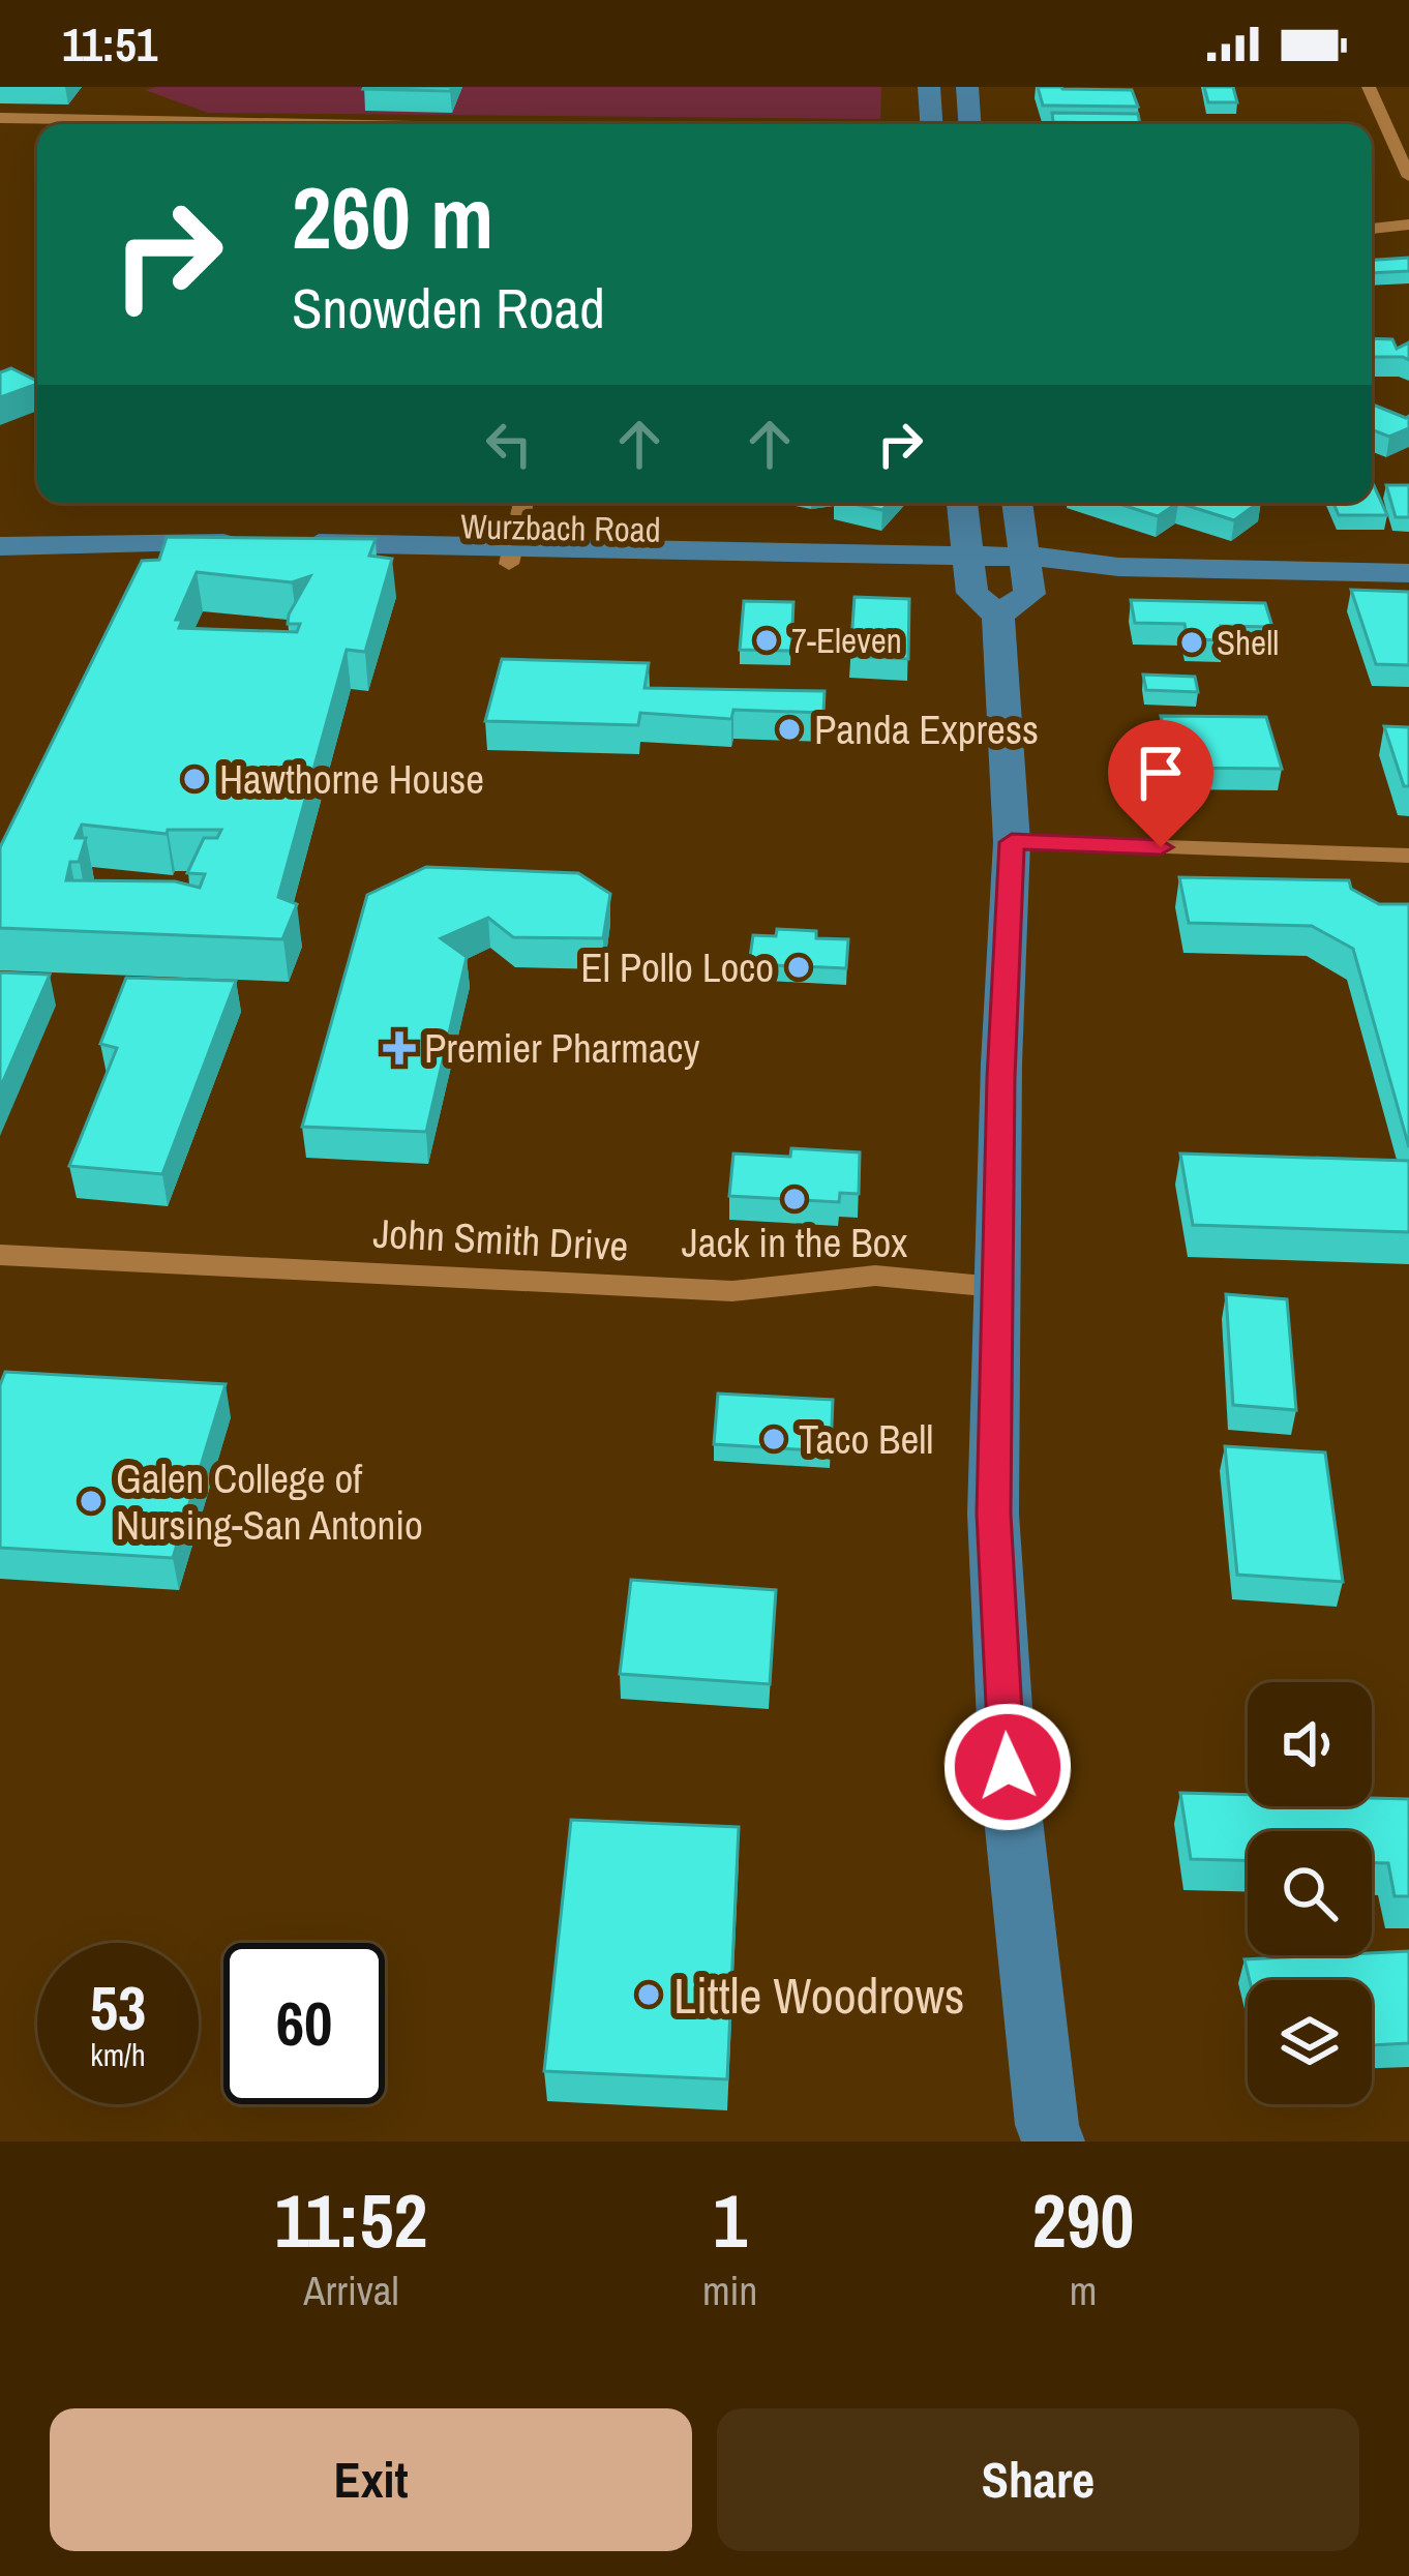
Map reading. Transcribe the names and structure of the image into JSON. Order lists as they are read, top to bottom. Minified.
{"streets":{"main road":["Wurzbach Road"],"street":["John Smith Drive"]},"places":{"other":["7-Eleven","Shell","Panda Express","Hawthorne House","El Pollo Loco","Jack in the Box","Taco Bell","Galen College of Nursing-San Antonio","Little Woodrows"],"health":["Premier Pharmacy"]},"page":{"status":"11:51","turn":["260 m","Snowden Road"],"speed":"53 km/h","limit":"60","eta":["11:52","Arrival","1","min","290","m"],"buttons":["Exit","Share"]}}
